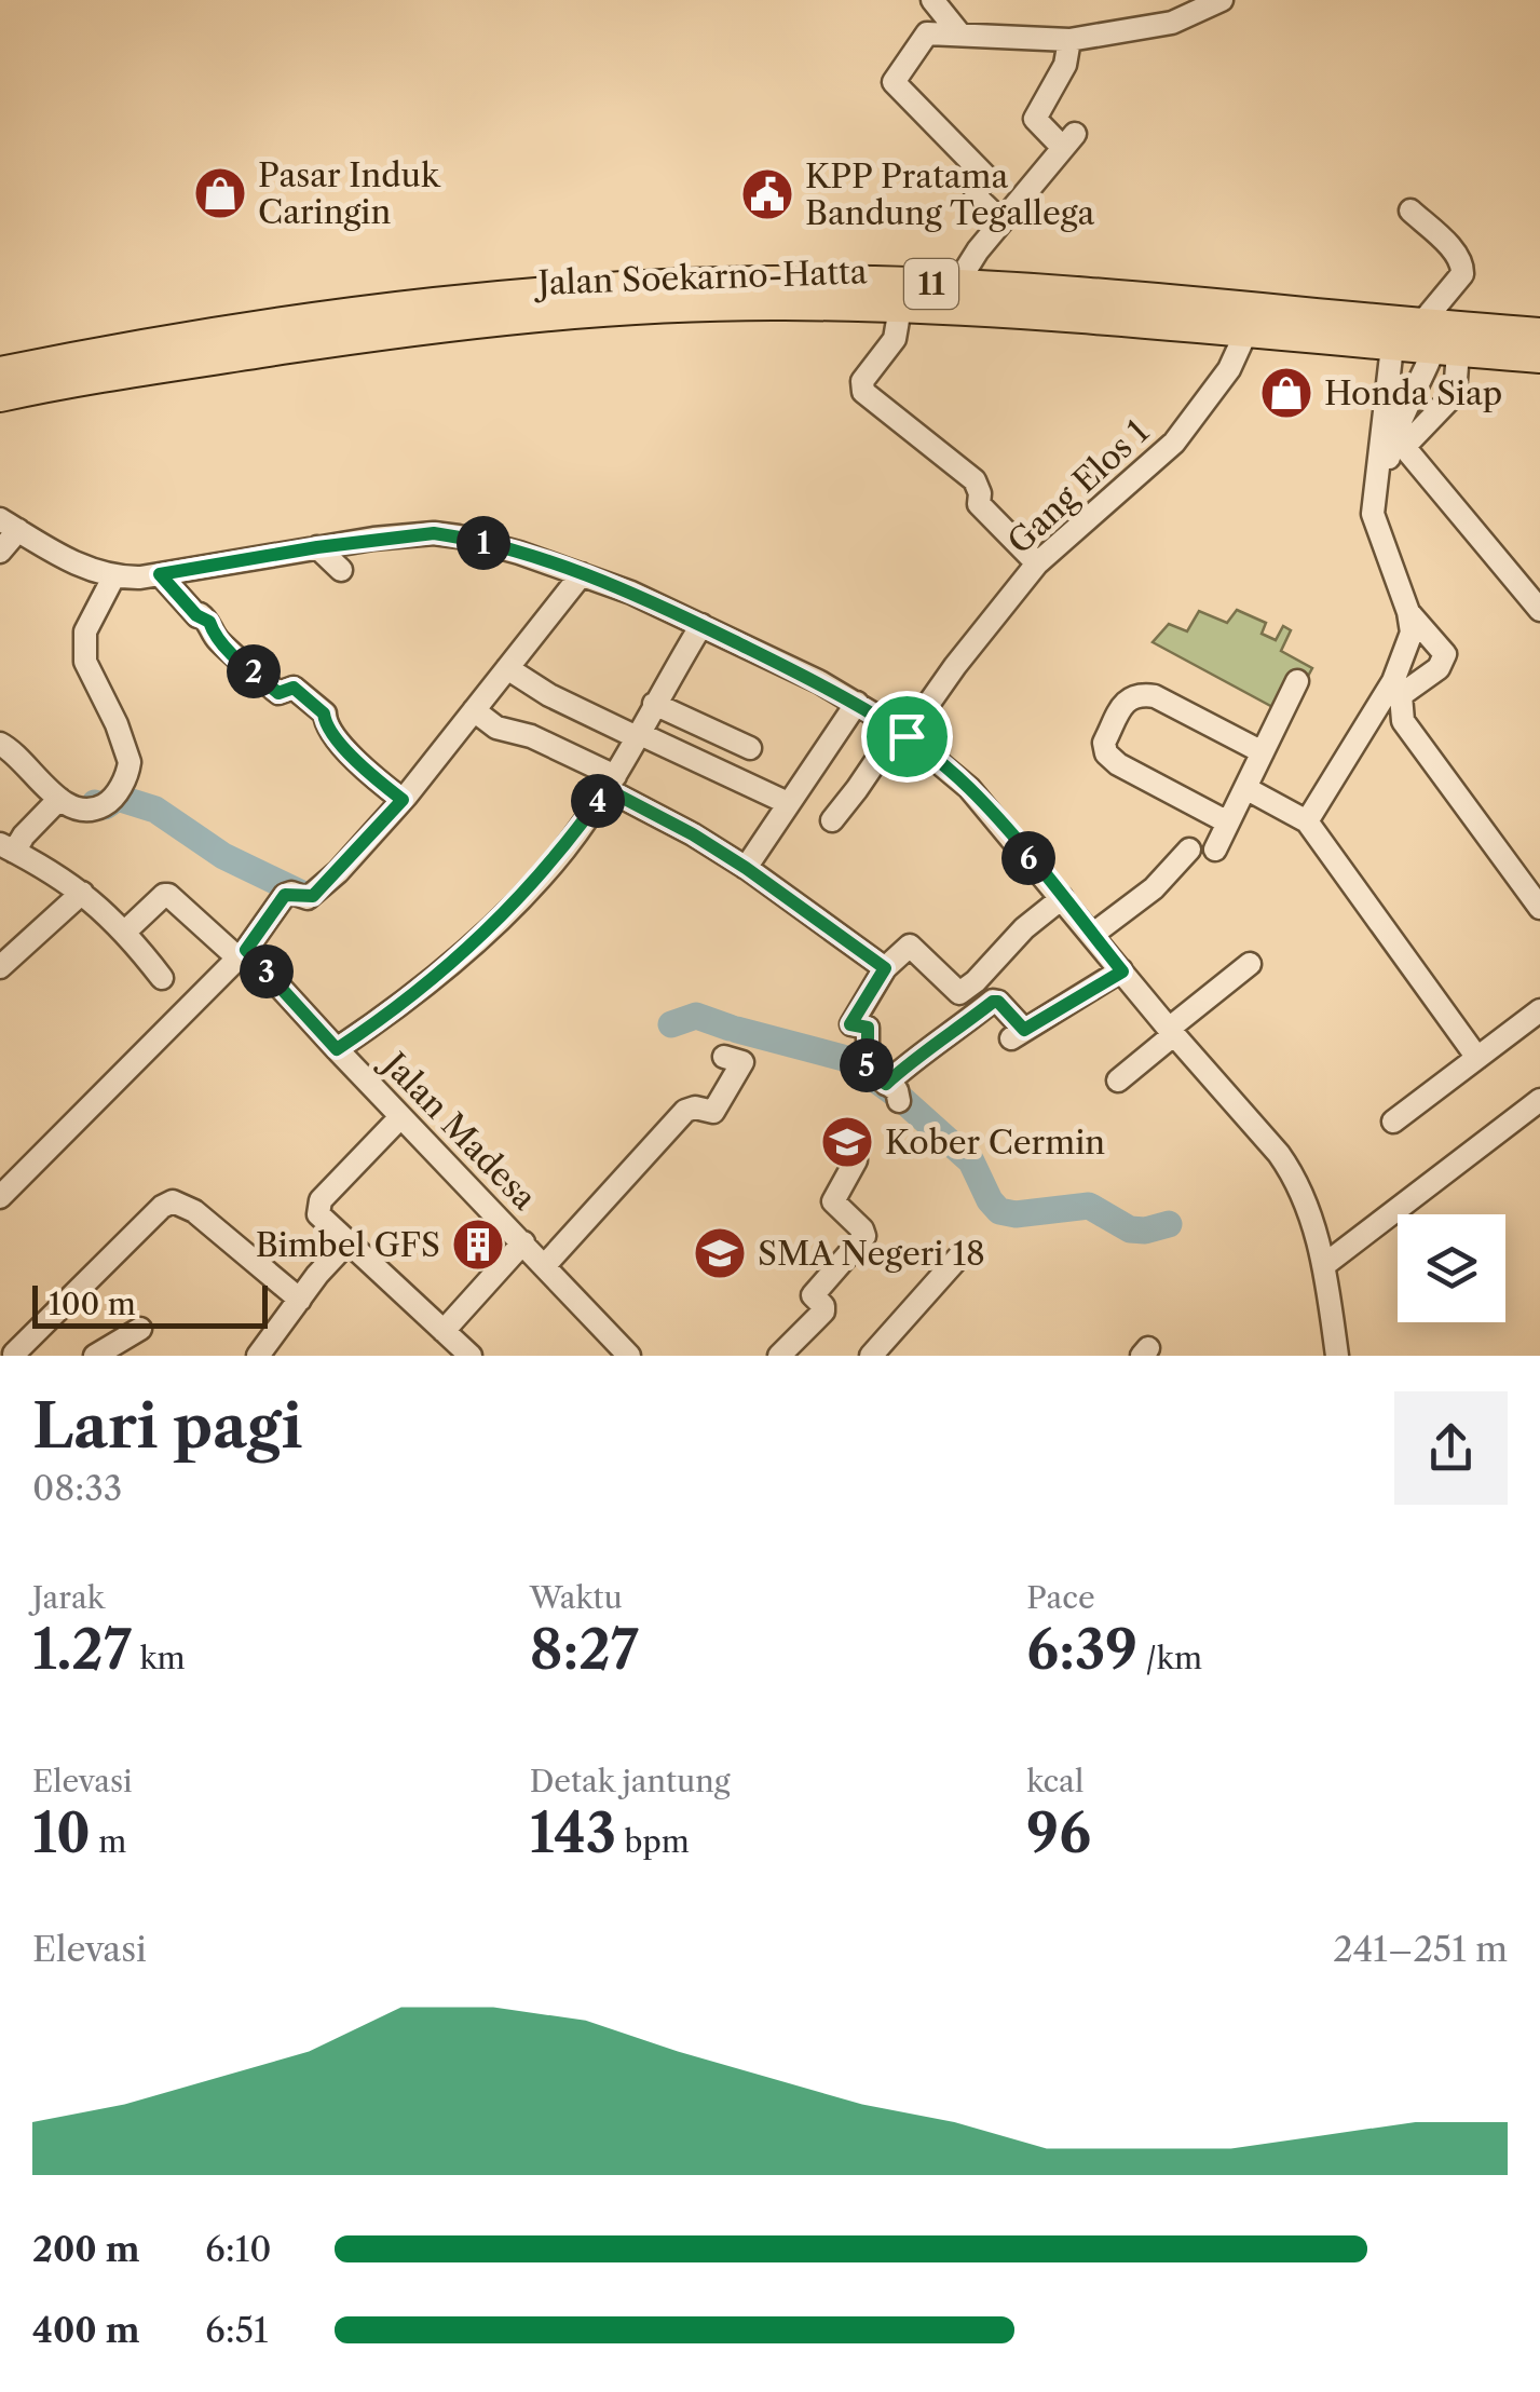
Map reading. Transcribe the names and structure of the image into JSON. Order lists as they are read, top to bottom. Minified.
{"streets":{"highway":["Jalan Soekarno-Hatta","11"],"street":["Gang Elos 1","Jalan Madesa"]},"crossings":[["Jalan Soekarno-Hatta","Gang Elos 1"]],"places":{"shop":["Pasar Induk Caringin","Honda Siap"],"public building":["KPP Pratama Bandung Tegallega"],"school or university":["Kober Cermin","SMA Negeri 18"],"building":["Bimbel GFS"]},"scale_bar":"100 m","page":{"pins":["1","2","4","6","3","5"],"scale":"100 m","heading":["Lari pagi","08:33"],"stats":[["Jarak","1.27 km"],["Waktu","8:27"],["Pace","6:39 /km"],["Elevasi","10 m"],["Detak jantung","143 bpm"],["kcal","96"]],"chart":["Elevasi","241–251 m"],"list":[{"name":"200 m","note":"6:10"},{"name":"400 m","note":"6:51"}]}}
